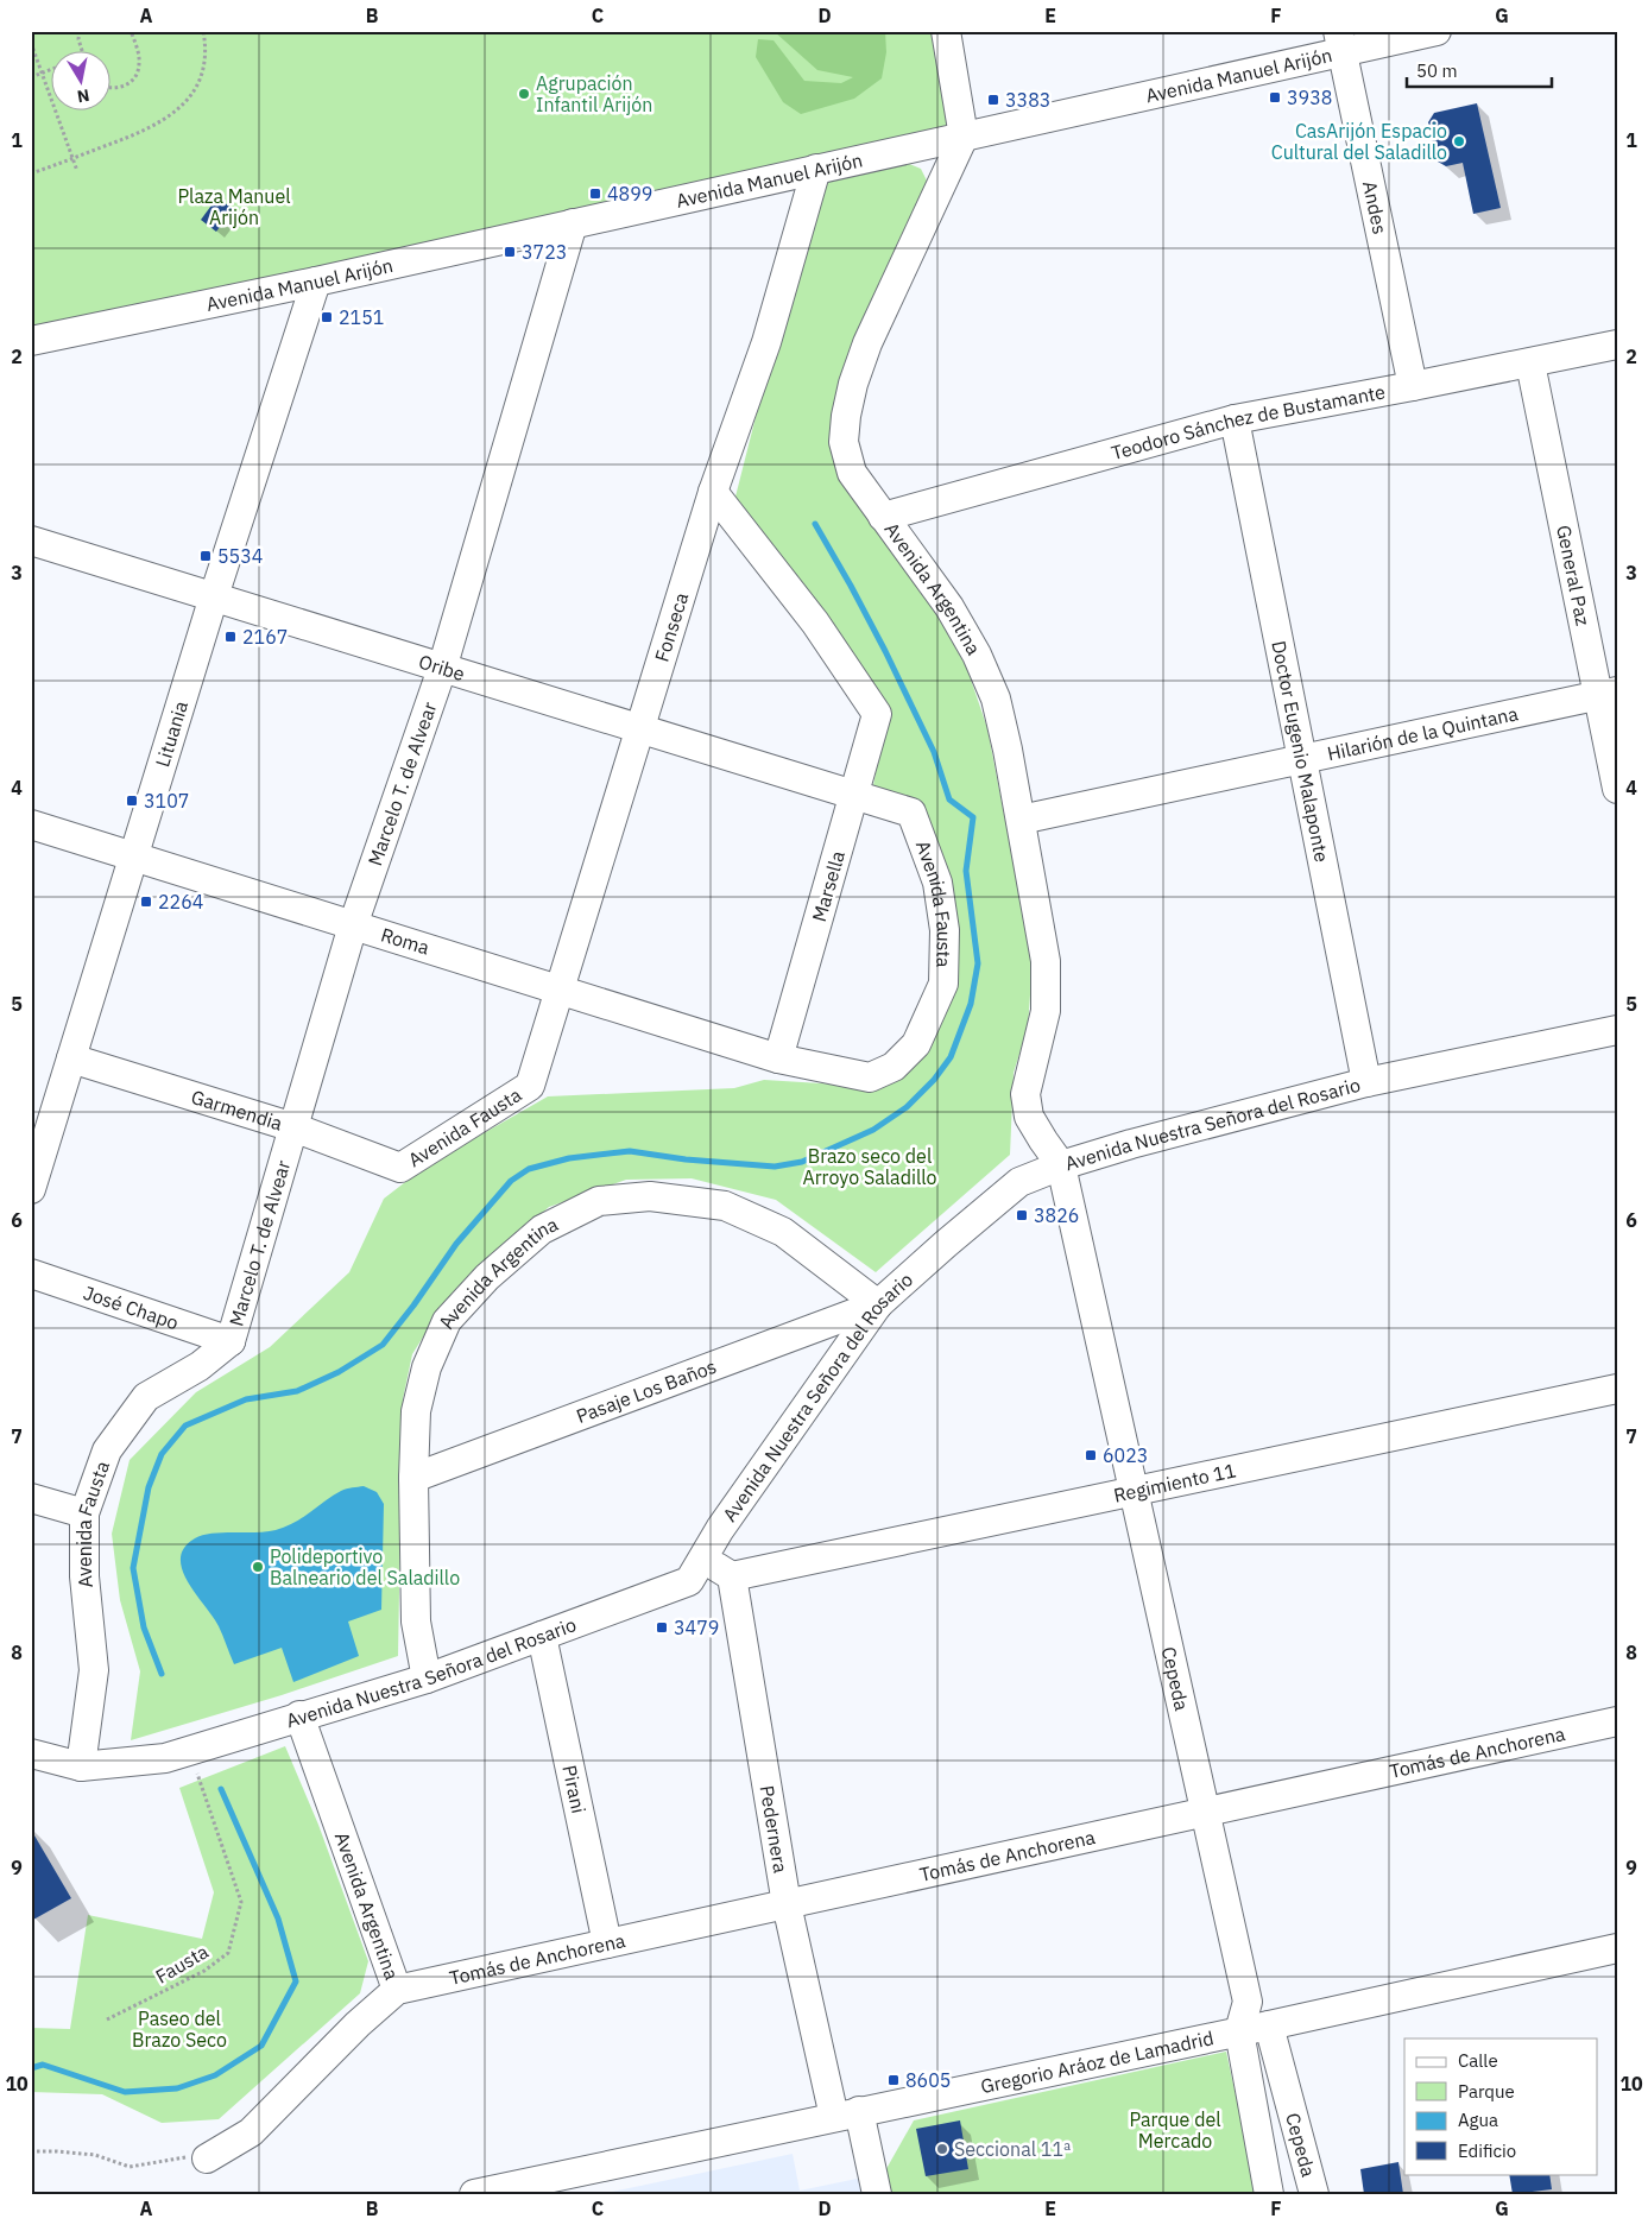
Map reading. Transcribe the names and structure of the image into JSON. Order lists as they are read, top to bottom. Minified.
{"streets":{"street":["Avenida Manuel Arijón","Andes","Teodoro Sánchez de Bustamante","General Paz","Avenida Argentina","Fonseca","Oribe","Hilarión de la Quintana","Lituania","Doctor Eugenio Malaponte","Marcelo T. de Alvear","Marsella","Avenida Fausta","Roma","Garmendia","Avenida Nuestra Señora del Rosario","José Chapo","Pasaje Los Baños","Regimiento 11","Cepeda","Tomás de Anchorena","Pirani","Pedernera","Gregorio Aráoz de Lamadrid"],"path":["Fausta"]},"crossings":[["Avenida Manuel Arijón","Andes"],["Avenida Manuel Arijón","Avenida Argentina"],["Avenida Manuel Arijón","Fonseca"],["Avenida Manuel Arijón","Lituania"],["Avenida Manuel Arijón","Marcelo T. de Alvear"],["Andes","Teodoro Sánchez de Bustamante"],["Teodoro Sánchez de Bustamante","General Paz"],["Teodoro Sánchez de Bustamante","Avenida Argentina"],["Teodoro Sánchez de Bustamante","Doctor Eugenio Malaponte"],["General Paz","Hilarión de la Quintana"],["Avenida Argentina","Hilarión de la Quintana"],["Avenida Argentina","Avenida Nuestra Señora del Rosario"],["Avenida Argentina","Pasaje Los Baños"],["Avenida Argentina","Cepeda"],["Avenida Argentina","Tomás de Anchorena"],["Fonseca","Oribe"],["Fonseca","Marsella"],["Fonseca","Avenida Fausta"],["Fonseca","Roma"],["Oribe","Lituania"],["Oribe","Marcelo T. de Alvear"],["Oribe","Marsella"],["Oribe","Avenida Fausta"],["Hilarión de la Quintana","Doctor Eugenio Malaponte"],["Lituania","Roma"],["Lituania","Garmendia"],["Doctor Eugenio Malaponte","Avenida Nuestra Señora del Rosario"],["Marcelo T. de Alvear","Avenida Fausta"],["Marcelo T. de Alvear","Roma"],["Marcelo T. de Alvear","Garmendia"],["Marcelo T. de Alvear","José Chapo"],["Marsella","Avenida Fausta"],["Marsella","Roma"],["Avenida Fausta","Roma"],["Avenida Fausta","Garmendia"],["Avenida Fausta","Avenida Nuestra Señora del Rosario"],["Avenida Fausta","José Chapo"],["Avenida Nuestra Señora del Rosario","Pasaje Los Baños"],["Avenida Nuestra Señora del Rosario","Cepeda"],["Avenida Nuestra Señora del Rosario","Pirani"],["Regimiento 11","Cepeda"],["Regimiento 11","Pedernera"],["Cepeda","Tomás de Anchorena"],["Cepeda","Gregorio Aráoz de Lamadrid"],["Tomás de Anchorena","Pirani"],["Tomás de Anchorena","Pedernera"],["Pedernera","Gregorio Aráoz de Lamadrid"]],"parks":["Plaza Manuel Arijón","Brazo seco del Arroyo Saladillo","Paseo del Brazo Seco","Parque del Mercado"],"places":{"other":["Agrupación Infantil Arijón","CasArijón Espacio Cultural del Saladillo","Polideportivo Balneario del Saladillo","Seccional 11ª"],"transit":["3938","3383","4899","3723","2151","5534","2167","3107","2264","3826","6023","3479","8605"]},"legend":["Calle","Parque","Agua","Edificio"],"scale_bar":"50 m","north":"bottom","grid":{"columns":["A","B","C","D","E","F","G"],"rows":["1","2","3","4","5","6","7","8","9","10"]}}
